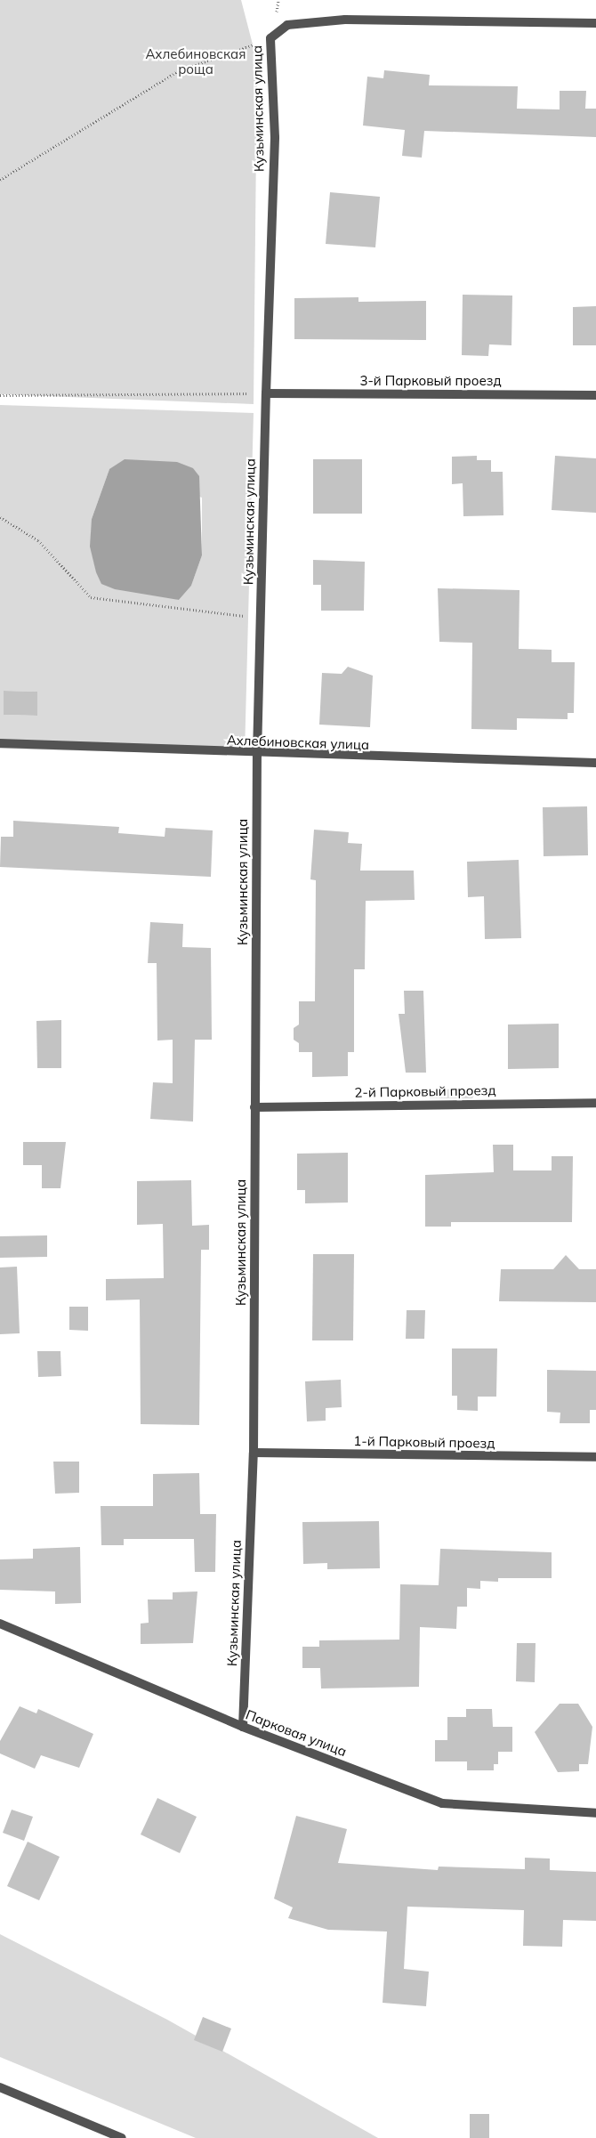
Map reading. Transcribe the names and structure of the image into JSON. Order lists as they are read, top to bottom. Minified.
{"streets":{"street":["Кузьминская улица","3-й Парковый проезд","Ахлебиновская улица","2-й Парковый проезд","1-й Парковый проезд","Парковая улица"]},"crossings":[["Кузьминская улица","3-й Парковый проезд"],["Кузьминская улица","Ахлебиновская улица"],["Кузьминская улица","2-й Парковый проезд"],["Кузьминская улица","1-й Парковый проезд"],["Кузьминская улица","Парковая улица"]],"parks":["Ахлебиновская роща"]}
